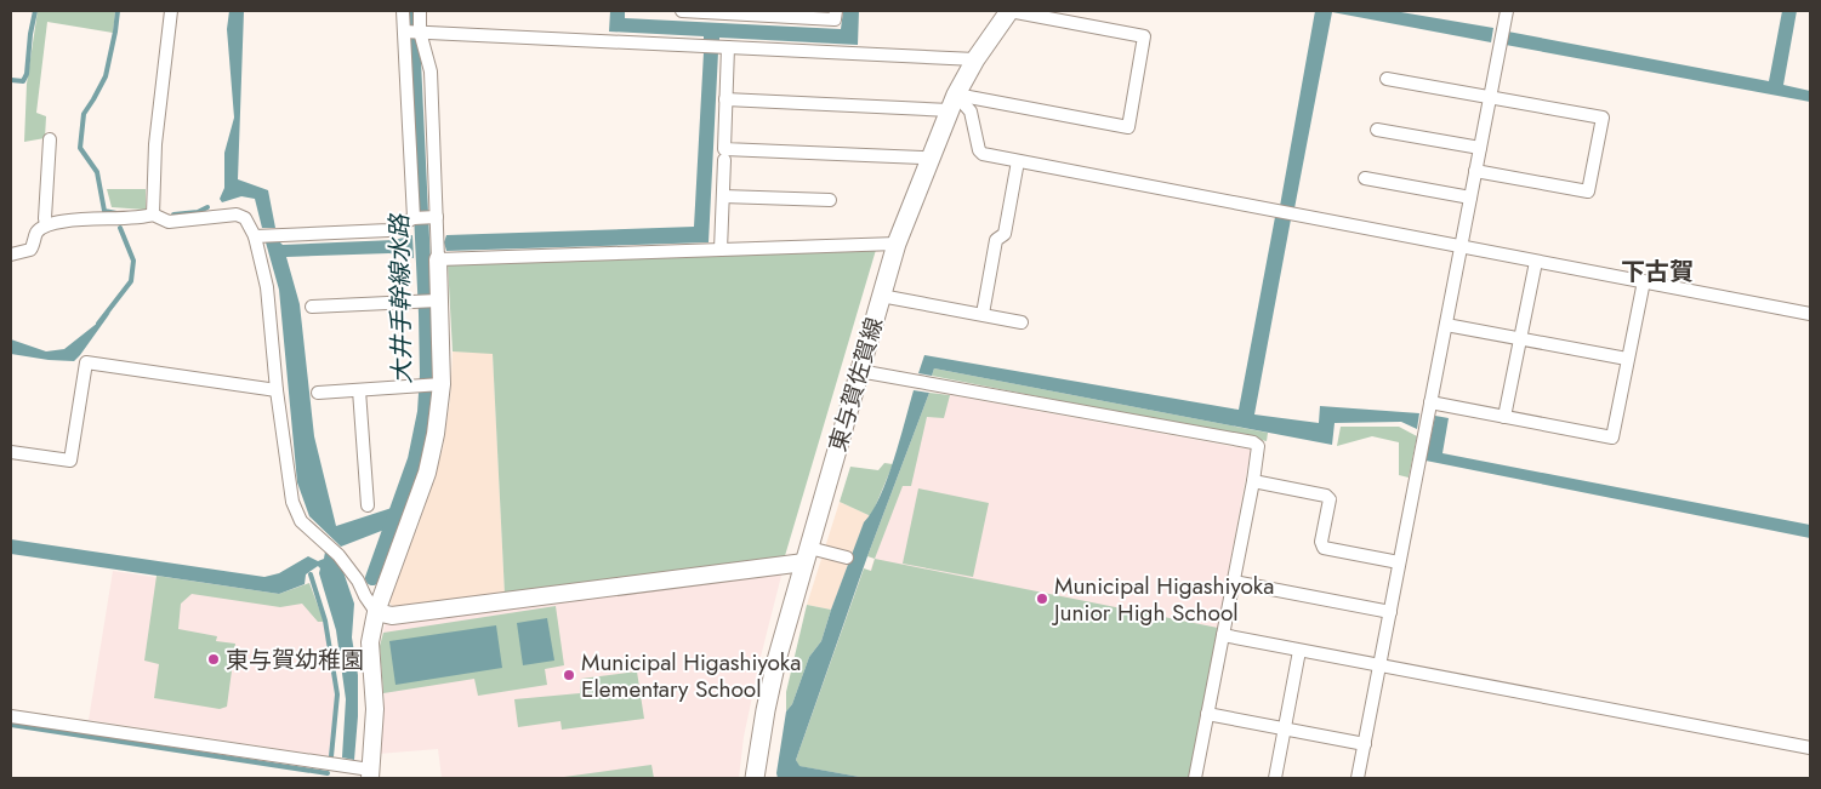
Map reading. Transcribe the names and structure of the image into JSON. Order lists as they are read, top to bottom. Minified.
{"streets":{"main road":["東与賀佐賀線"]},"districts":["下古賀"],"water":["大井手幹線水路"],"places":["Municipal Higashiyoka Junior High School","東与賀幼稚園","Municipal Higashiyoka Elementary School"]}
